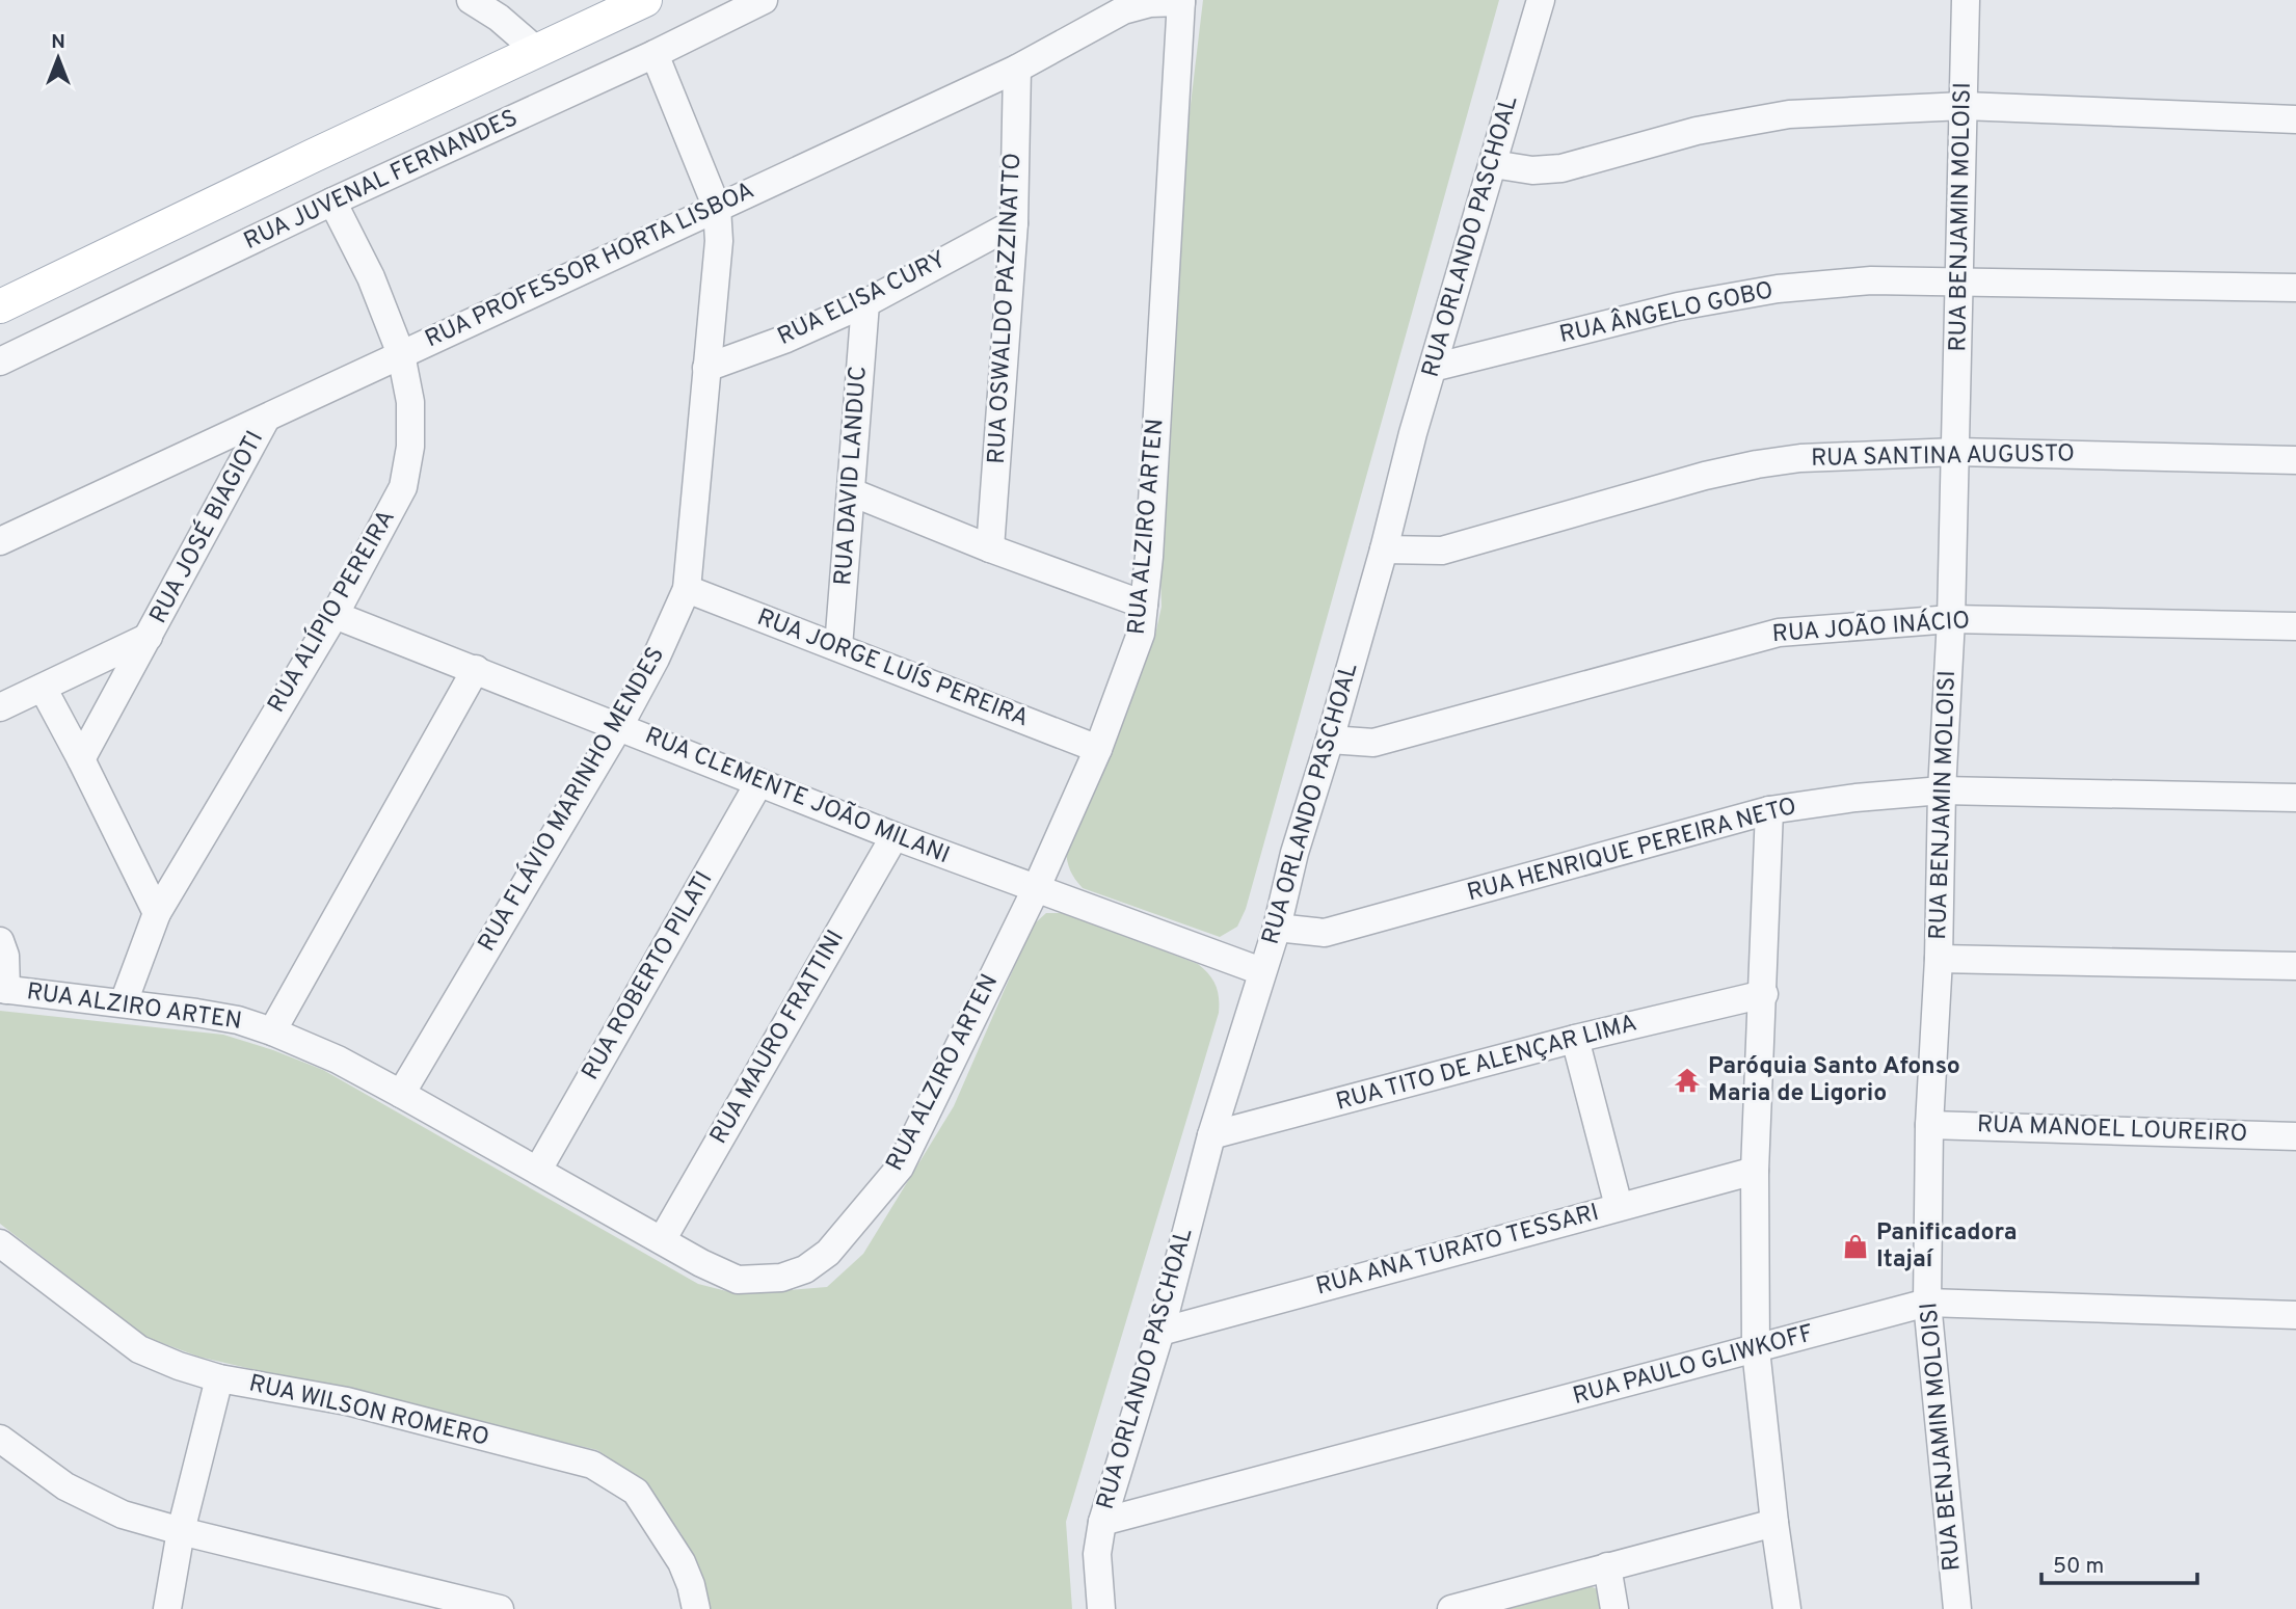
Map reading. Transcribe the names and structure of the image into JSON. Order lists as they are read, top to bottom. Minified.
{"streets":{"street":["RUA JUVENAL FERNANDES","RUA BENJAMIN MOLOISI","RUA ORLANDO PASCHOAL","RUA PROFESSOR HORTA LISBOA","RUA ELISA CURY","RUA OSWALDO PAZZINATTO","RUA ÂNGELO GOBO","RUA SANTINA AUGUSTO","RUA DAVID LANDUC","RUA ALZIRO ARTEN","RUA JOSÉ BIAGIOTI","RUA ALÍPIO PEREIRA","RUA JOÃO INÁCIO","RUA JORGE LUÍS PEREIRA","RUA CLEMENTE JOÃO MILANI","RUA FLÁVIO MARINHO MENDES","RUA HENRIQUE PEREIRA NETO","RUA ROBERTO PILATI","RUA MAURO FRATTINI","RUA TITO DE ALENÇAR LIMA","RUA MANOEL LOUREIRO","RUA ANA TURATO TESSARI","RUA PAULO GLIWKOFF","RUA WILSON ROMERO"]},"crossings":[["RUA JUVENAL FERNANDES","RUA ALÍPIO PEREIRA"],["RUA JUVENAL FERNANDES","RUA FLÁVIO MARINHO MENDES"],["RUA BENJAMIN MOLOISI","RUA ÂNGELO GOBO"],["RUA BENJAMIN MOLOISI","RUA SANTINA AUGUSTO"],["RUA BENJAMIN MOLOISI","RUA JOÃO INÁCIO"],["RUA BENJAMIN MOLOISI","RUA HENRIQUE PEREIRA NETO"],["RUA BENJAMIN MOLOISI","RUA MANOEL LOUREIRO"],["RUA BENJAMIN MOLOISI","RUA PAULO GLIWKOFF"],["RUA ORLANDO PASCHOAL","RUA ÂNGELO GOBO"],["RUA ORLANDO PASCHOAL","RUA SANTINA AUGUSTO"],["RUA ORLANDO PASCHOAL","RUA JOÃO INÁCIO"],["RUA ORLANDO PASCHOAL","RUA CLEMENTE JOÃO MILANI"],["RUA ORLANDO PASCHOAL","RUA HENRIQUE PEREIRA NETO"],["RUA ORLANDO PASCHOAL","RUA TITO DE ALENÇAR LIMA"],["RUA ORLANDO PASCHOAL","RUA ANA TURATO TESSARI"],["RUA ORLANDO PASCHOAL","RUA PAULO GLIWKOFF"],["RUA PROFESSOR HORTA LISBOA","RUA OSWALDO PAZZINATTO"],["RUA PROFESSOR HORTA LISBOA","RUA ALZIRO ARTEN"],["RUA PROFESSOR HORTA LISBOA","RUA JOSÉ BIAGIOTI"],["RUA PROFESSOR HORTA LISBOA","RUA ALÍPIO PEREIRA"],["RUA PROFESSOR HORTA LISBOA","RUA FLÁVIO MARINHO MENDES"],["RUA ELISA CURY","RUA OSWALDO PAZZINATTO"],["RUA ELISA CURY","RUA DAVID LANDUC"],["RUA ELISA CURY","RUA FLÁVIO MARINHO MENDES"],["RUA DAVID LANDUC","RUA JORGE LUÍS PEREIRA"],["RUA ALZIRO ARTEN","RUA ALÍPIO PEREIRA"],["RUA ALZIRO ARTEN","RUA JORGE LUÍS PEREIRA"],["RUA ALZIRO ARTEN","RUA CLEMENTE JOÃO MILANI"],["RUA ALZIRO ARTEN","RUA FLÁVIO MARINHO MENDES"],["RUA ALZIRO ARTEN","RUA ROBERTO PILATI"],["RUA ALZIRO ARTEN","RUA MAURO FRATTINI"],["RUA ALÍPIO PEREIRA","RUA CLEMENTE JOÃO MILANI"],["RUA JORGE LUÍS PEREIRA","RUA FLÁVIO MARINHO MENDES"],["RUA CLEMENTE JOÃO MILANI","RUA FLÁVIO MARINHO MENDES"],["RUA CLEMENTE JOÃO MILANI","RUA ROBERTO PILATI"],["RUA CLEMENTE JOÃO MILANI","RUA MAURO FRATTINI"]],"places":{"temple":["Paróquia Santo Afonso Maria de Ligorio"],"shop":["Panificadora Itajaí"]},"scale_bar":"50 m","north":"top"}
